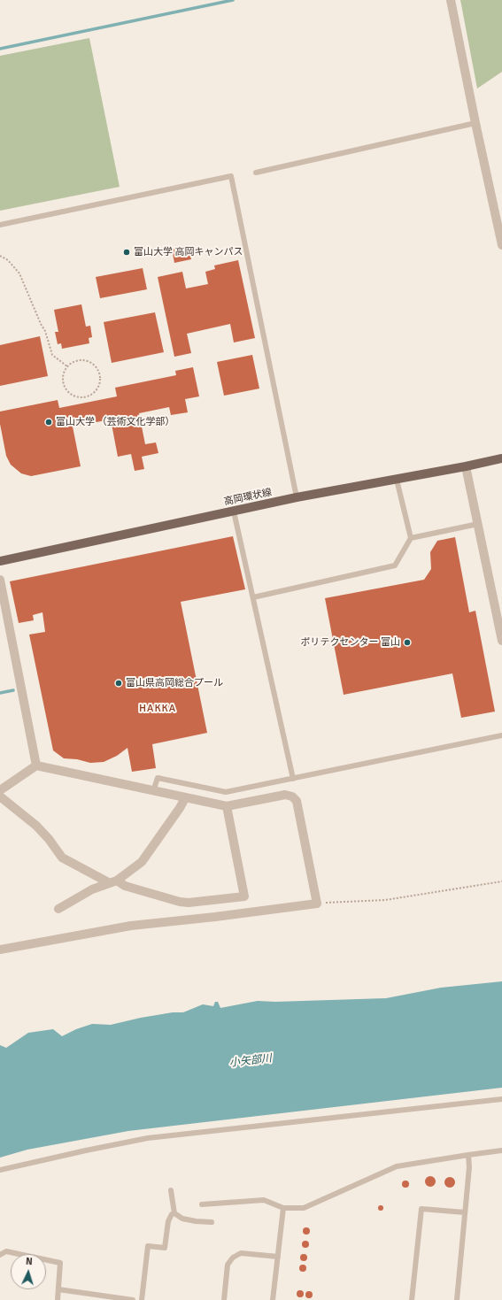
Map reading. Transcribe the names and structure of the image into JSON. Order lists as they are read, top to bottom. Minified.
{"streets":{"main road":["高岡環状線"]},"districts":["HAKKA"],"water":["小矢部川"],"places":["富山大学 高岡キャンパス","富山大学 （芸術文化学部）","ポリテクセンター 富山","富山県高岡総合プール"],"north":"top"}
